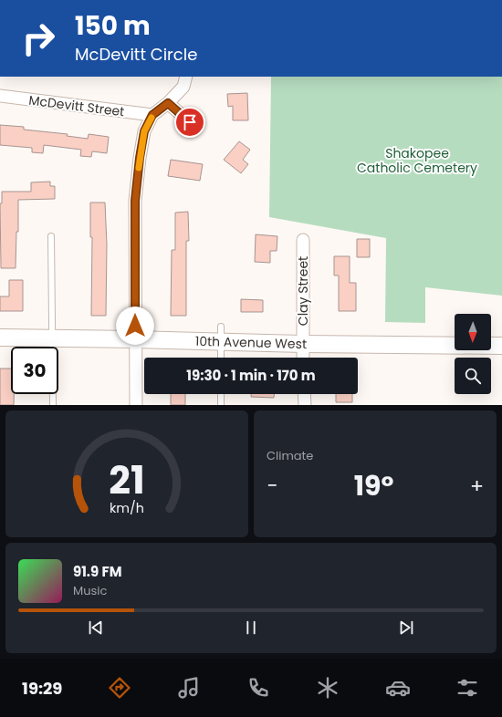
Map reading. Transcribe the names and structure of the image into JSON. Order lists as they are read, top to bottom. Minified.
{"streets":{"main road":["10th Avenue West"],"street":["McDevitt Street","Clay Street"]},"crossings":[["Clay Street","10th Avenue West"]],"parks":["Shakopee Catholic Cemetery"],"north":"bottom","page":{"turn":["150 m","McDevitt Circle"],"limit":"30","trip":"19:30 · 1 min · 170 m","tile":"Climate","heat":["−","19°","+"],"song":["91.9 FM","Music"],"tabs":"19:29","gauge":["21","km/h"]}}
